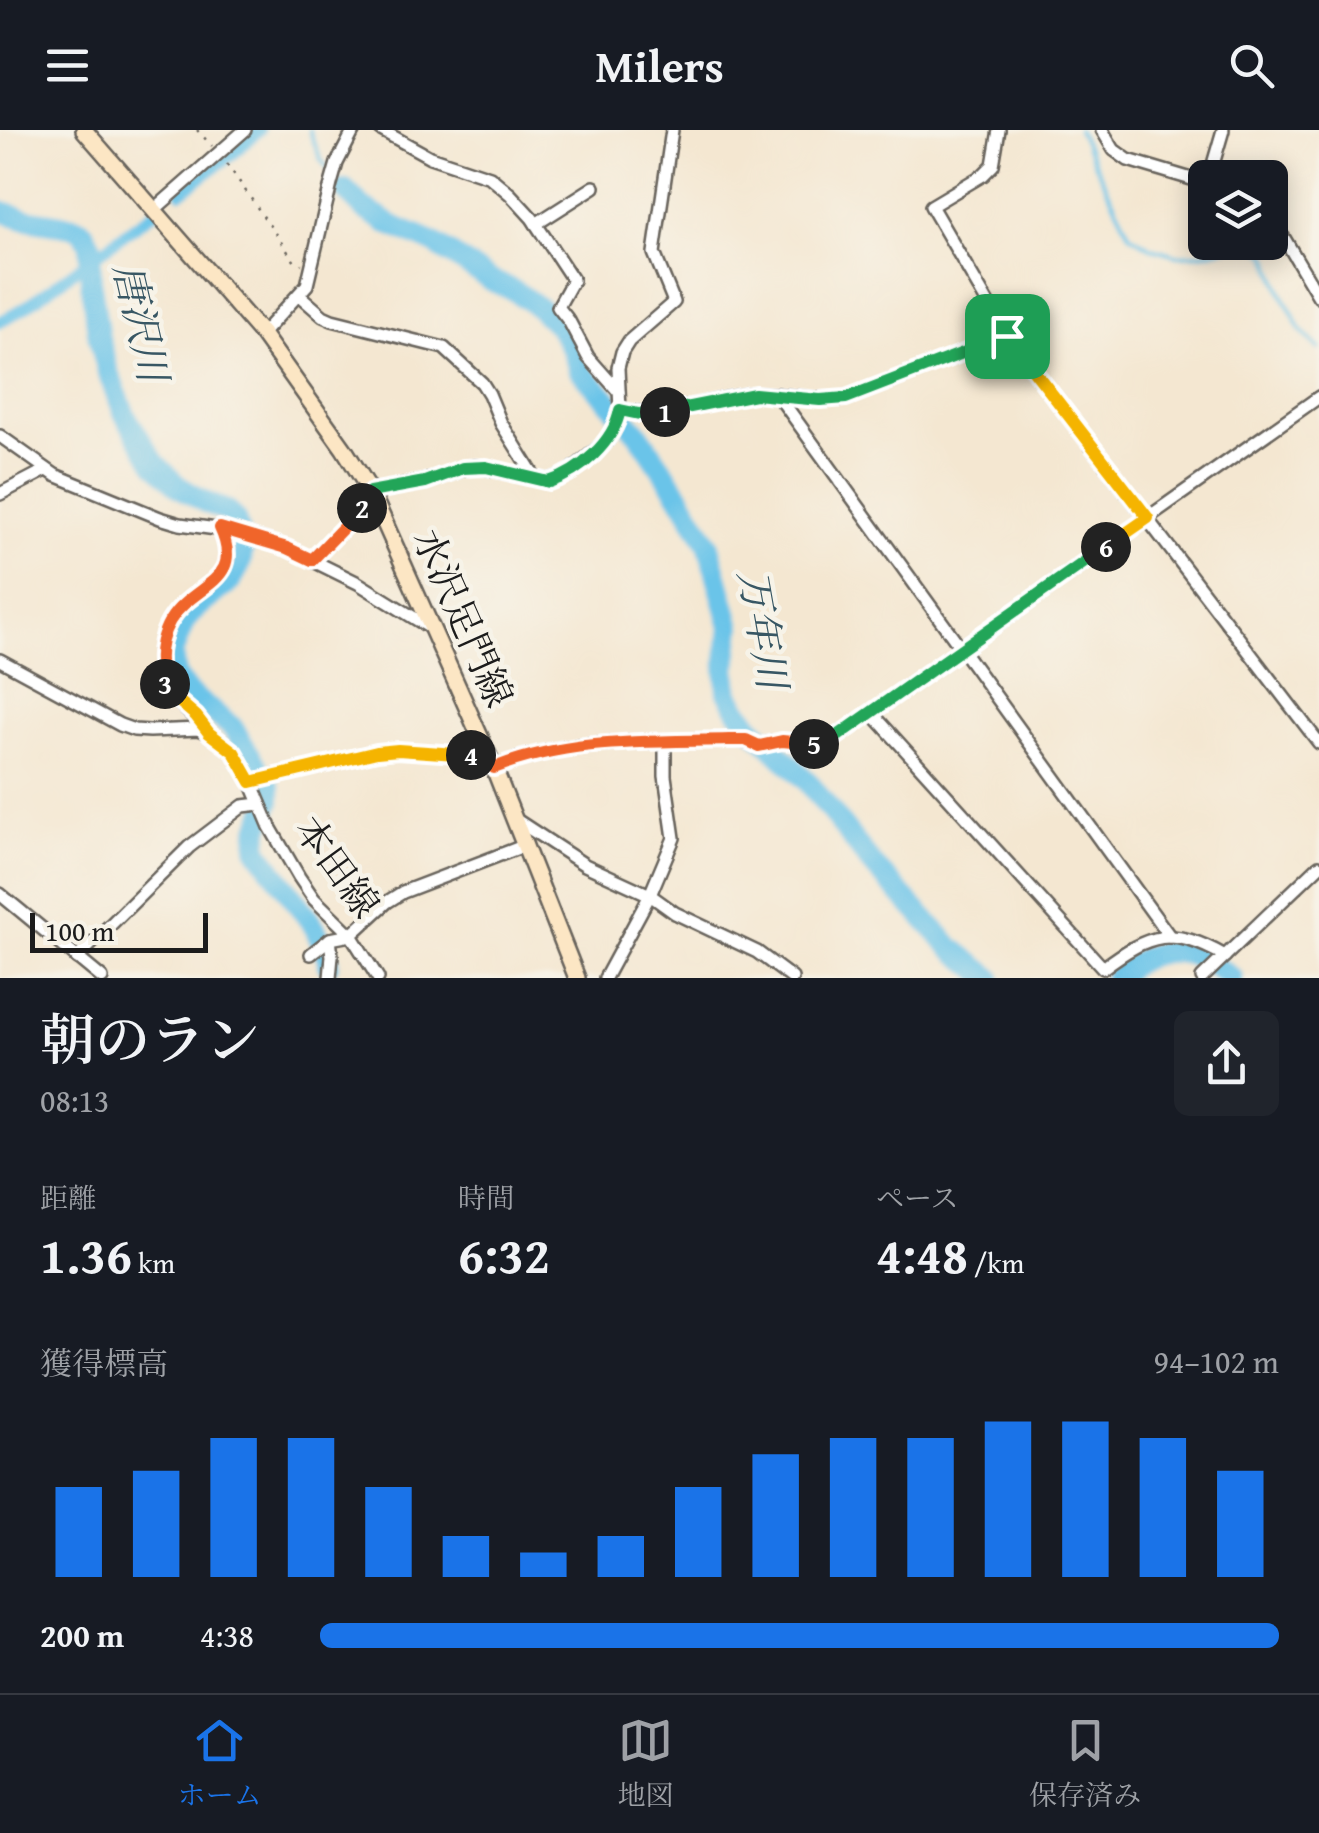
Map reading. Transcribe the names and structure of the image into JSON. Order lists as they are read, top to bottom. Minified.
{"streets":{"main road":["水沢足門線"],"street":["本田線"]},"water":["唐沢川","万年川"],"scale_bar":"100 m","page":{"header":"Milers","pins":["1","2","6","3","5","4"],"scale":"100 m","heading":["朝のラン","08:13"],"stats":[["距離","1.36 km"],["時間","6:32"],["ペース","4:48 /km"]],"chart":["獲得標高","94–102 m"],"list":[{"name":"200 m","note":"4:38"}],"tabs":["ホーム","地図","保存済み"]}}
